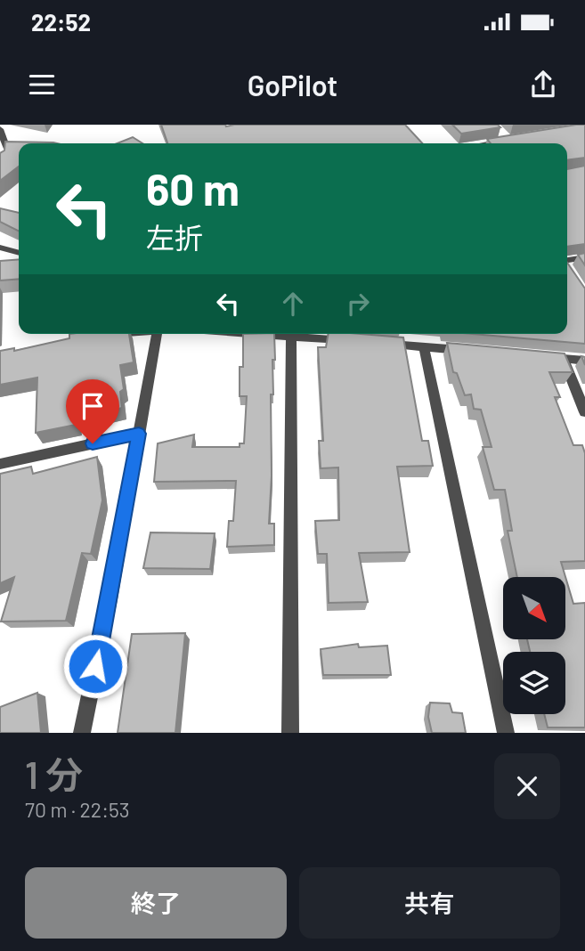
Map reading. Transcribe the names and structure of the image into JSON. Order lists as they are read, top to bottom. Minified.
{"north":"bottom right","page":{"status":"22:52","header":"GoPilot","turn":["60 m","左折"],"heading":["1 分","70 m · 22:53"],"buttons":["終了","共有"]}}
